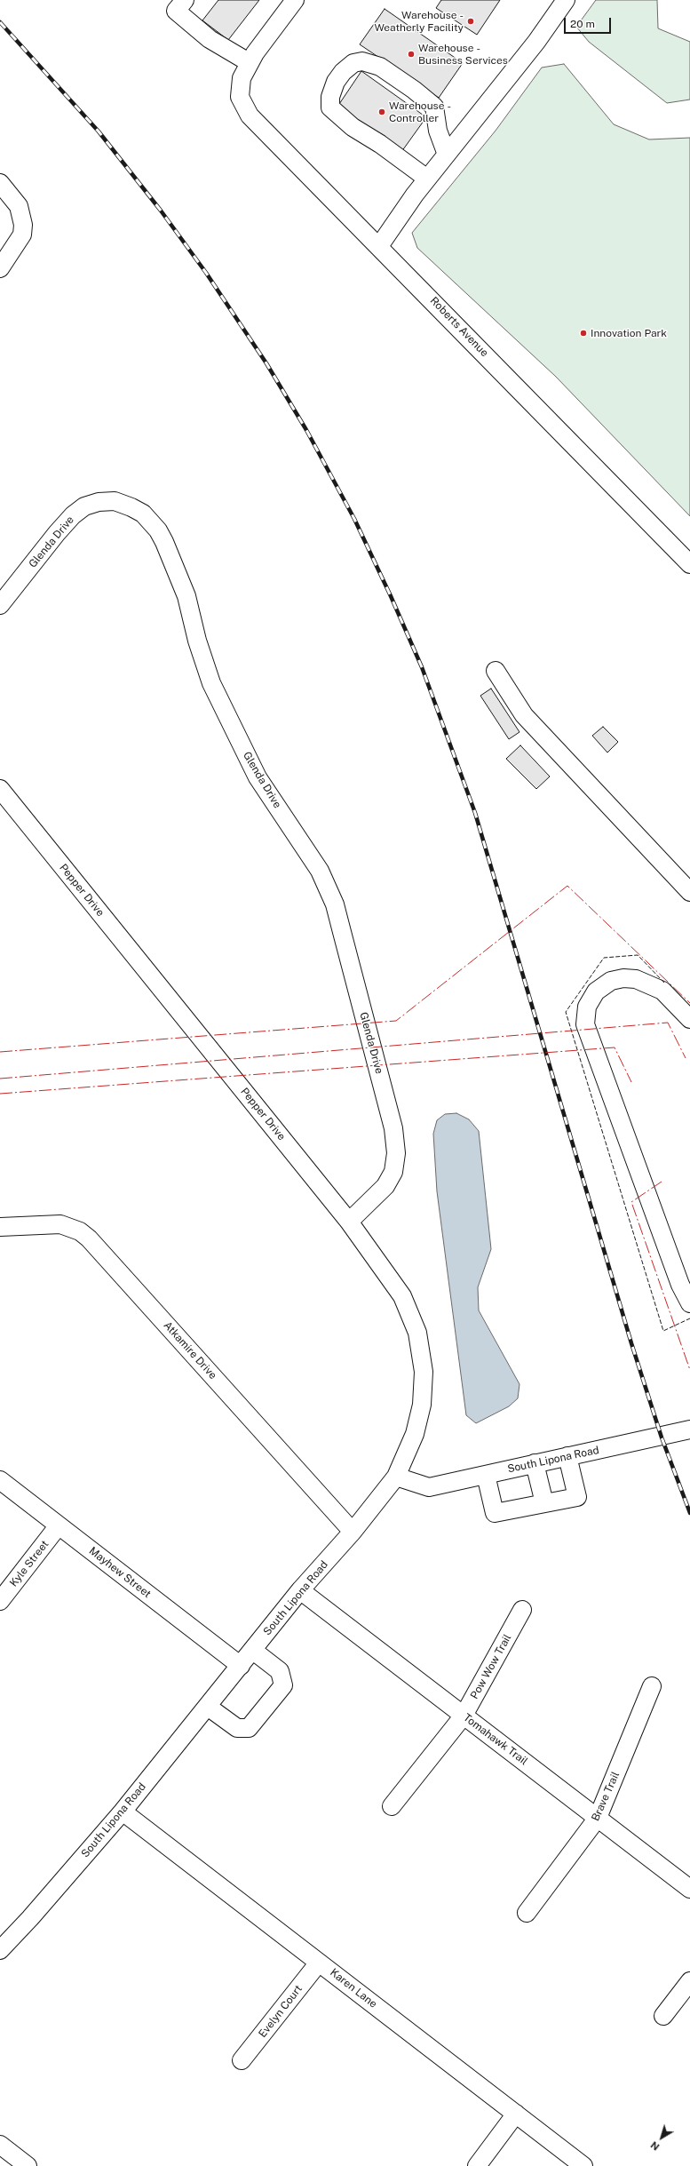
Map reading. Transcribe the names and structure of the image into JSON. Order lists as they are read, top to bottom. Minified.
{"streets":{"street":["Roberts Avenue","Glenda Drive","Pepper Drive","Atkamire Drive","South Lipona Road","Kyle Street","Mayhew Street","Pow Wow Trail","Tomahawk Trail","Brave Trail","Karen Lane","Evelyn Court"]},"crossings":[["Glenda Drive","Pepper Drive"],["Pepper Drive","South Lipona Road"],["Atkamire Drive","South Lipona Road"],["South Lipona Road","Mayhew Street"],["South Lipona Road","Tomahawk Trail"],["South Lipona Road","Karen Lane"],["Kyle Street","Mayhew Street"],["Pow Wow Trail","Tomahawk Trail"],["Tomahawk Trail","Brave Trail"],["Karen Lane","Evelyn Court"]],"places":["Warehouse - Weatherly Facility","Warehouse - Business Services","Warehouse - Controller","Innovation Park"],"scale_bar":"20 m","north":"bottom left"}
